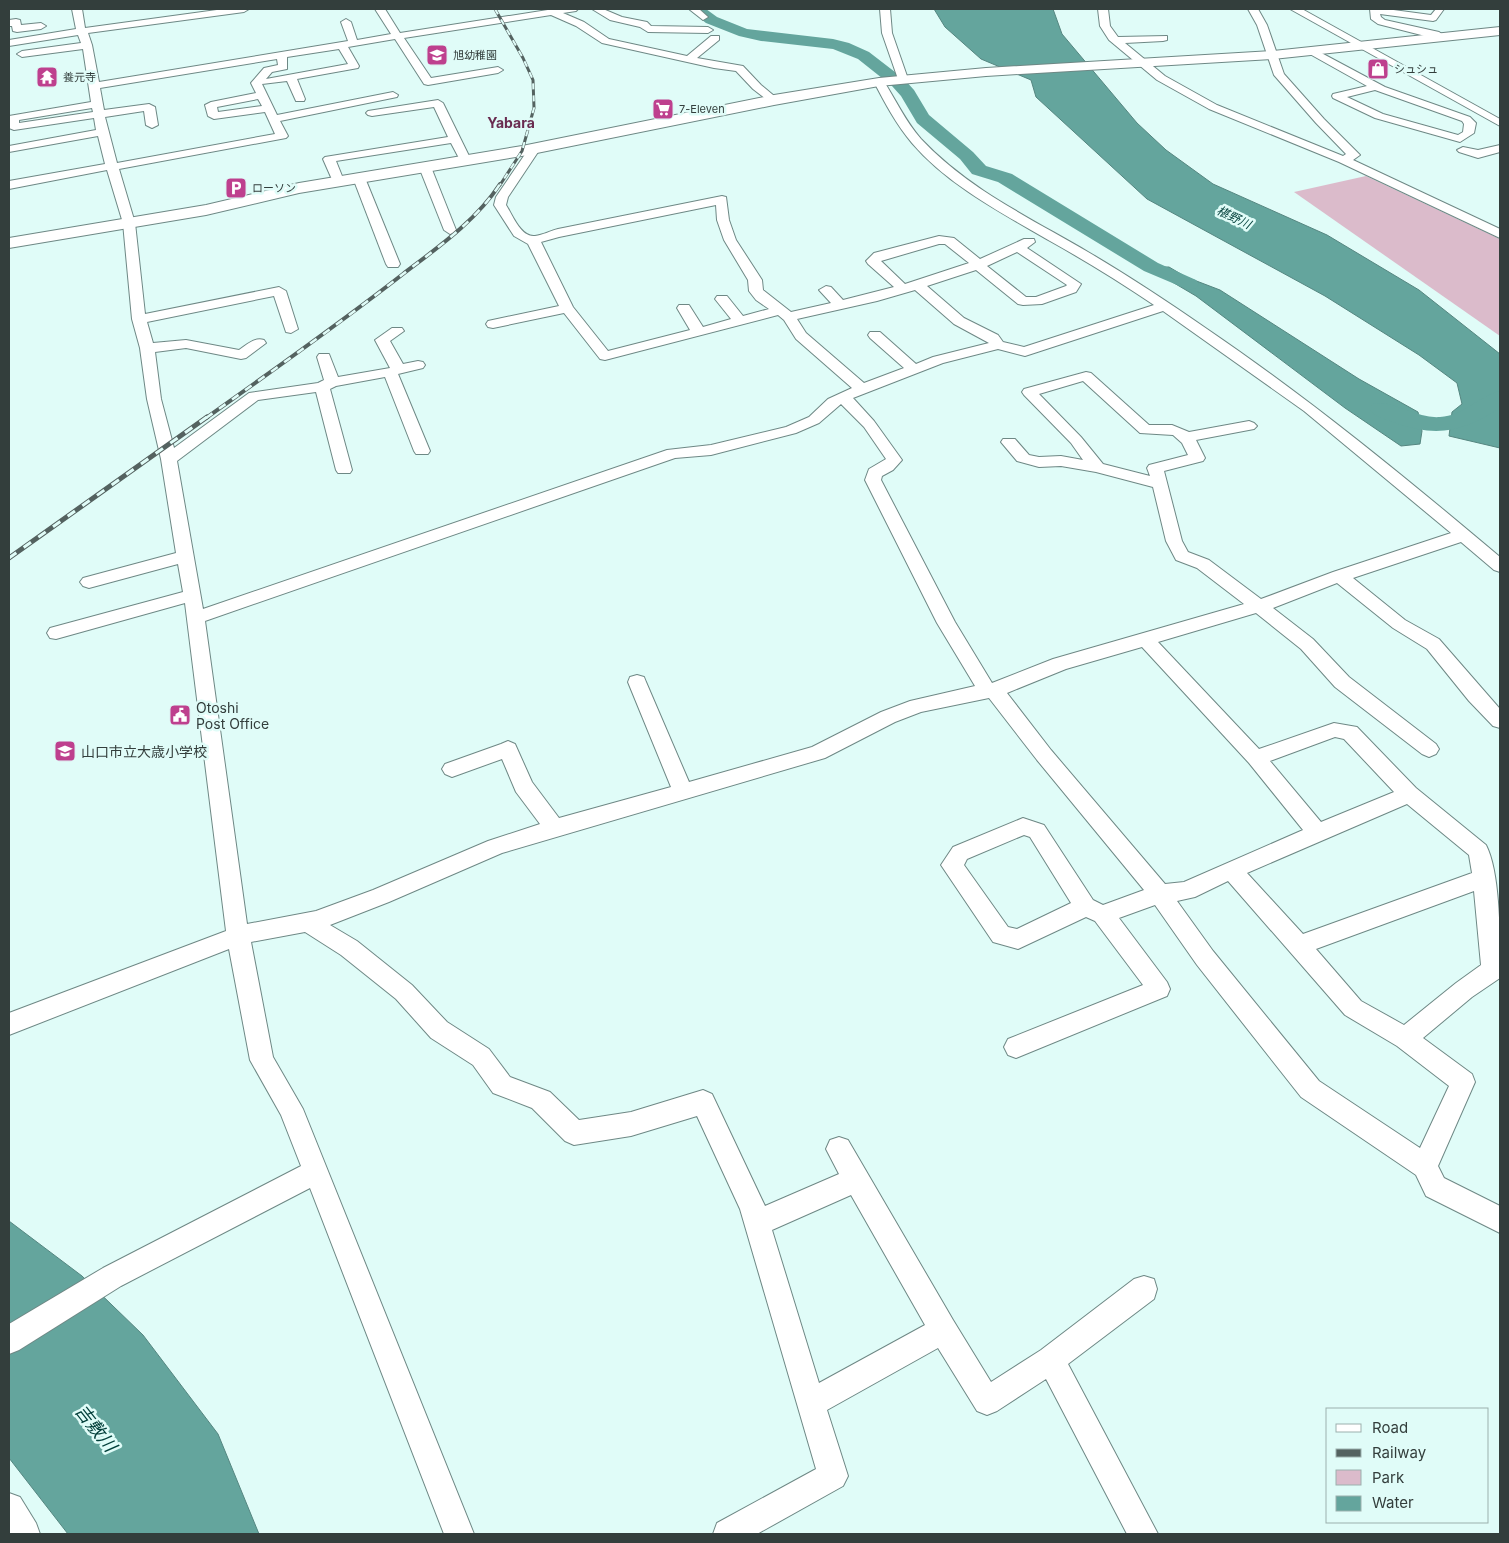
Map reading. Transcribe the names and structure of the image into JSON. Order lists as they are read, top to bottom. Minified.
{"districts":["Yabara"],"water":["椹野川","吉敷川"],"places":{"school or university":["旭幼稚園","山口市立大歳小学校"],"shop":["シュシュ"],"temple":["養元寺"],"supermarket":["7-Eleven"],"parking":["ローソン"],"public building":["Otoshi Post Office"]},"legend":["Road","Railway","Park","Water"]}
